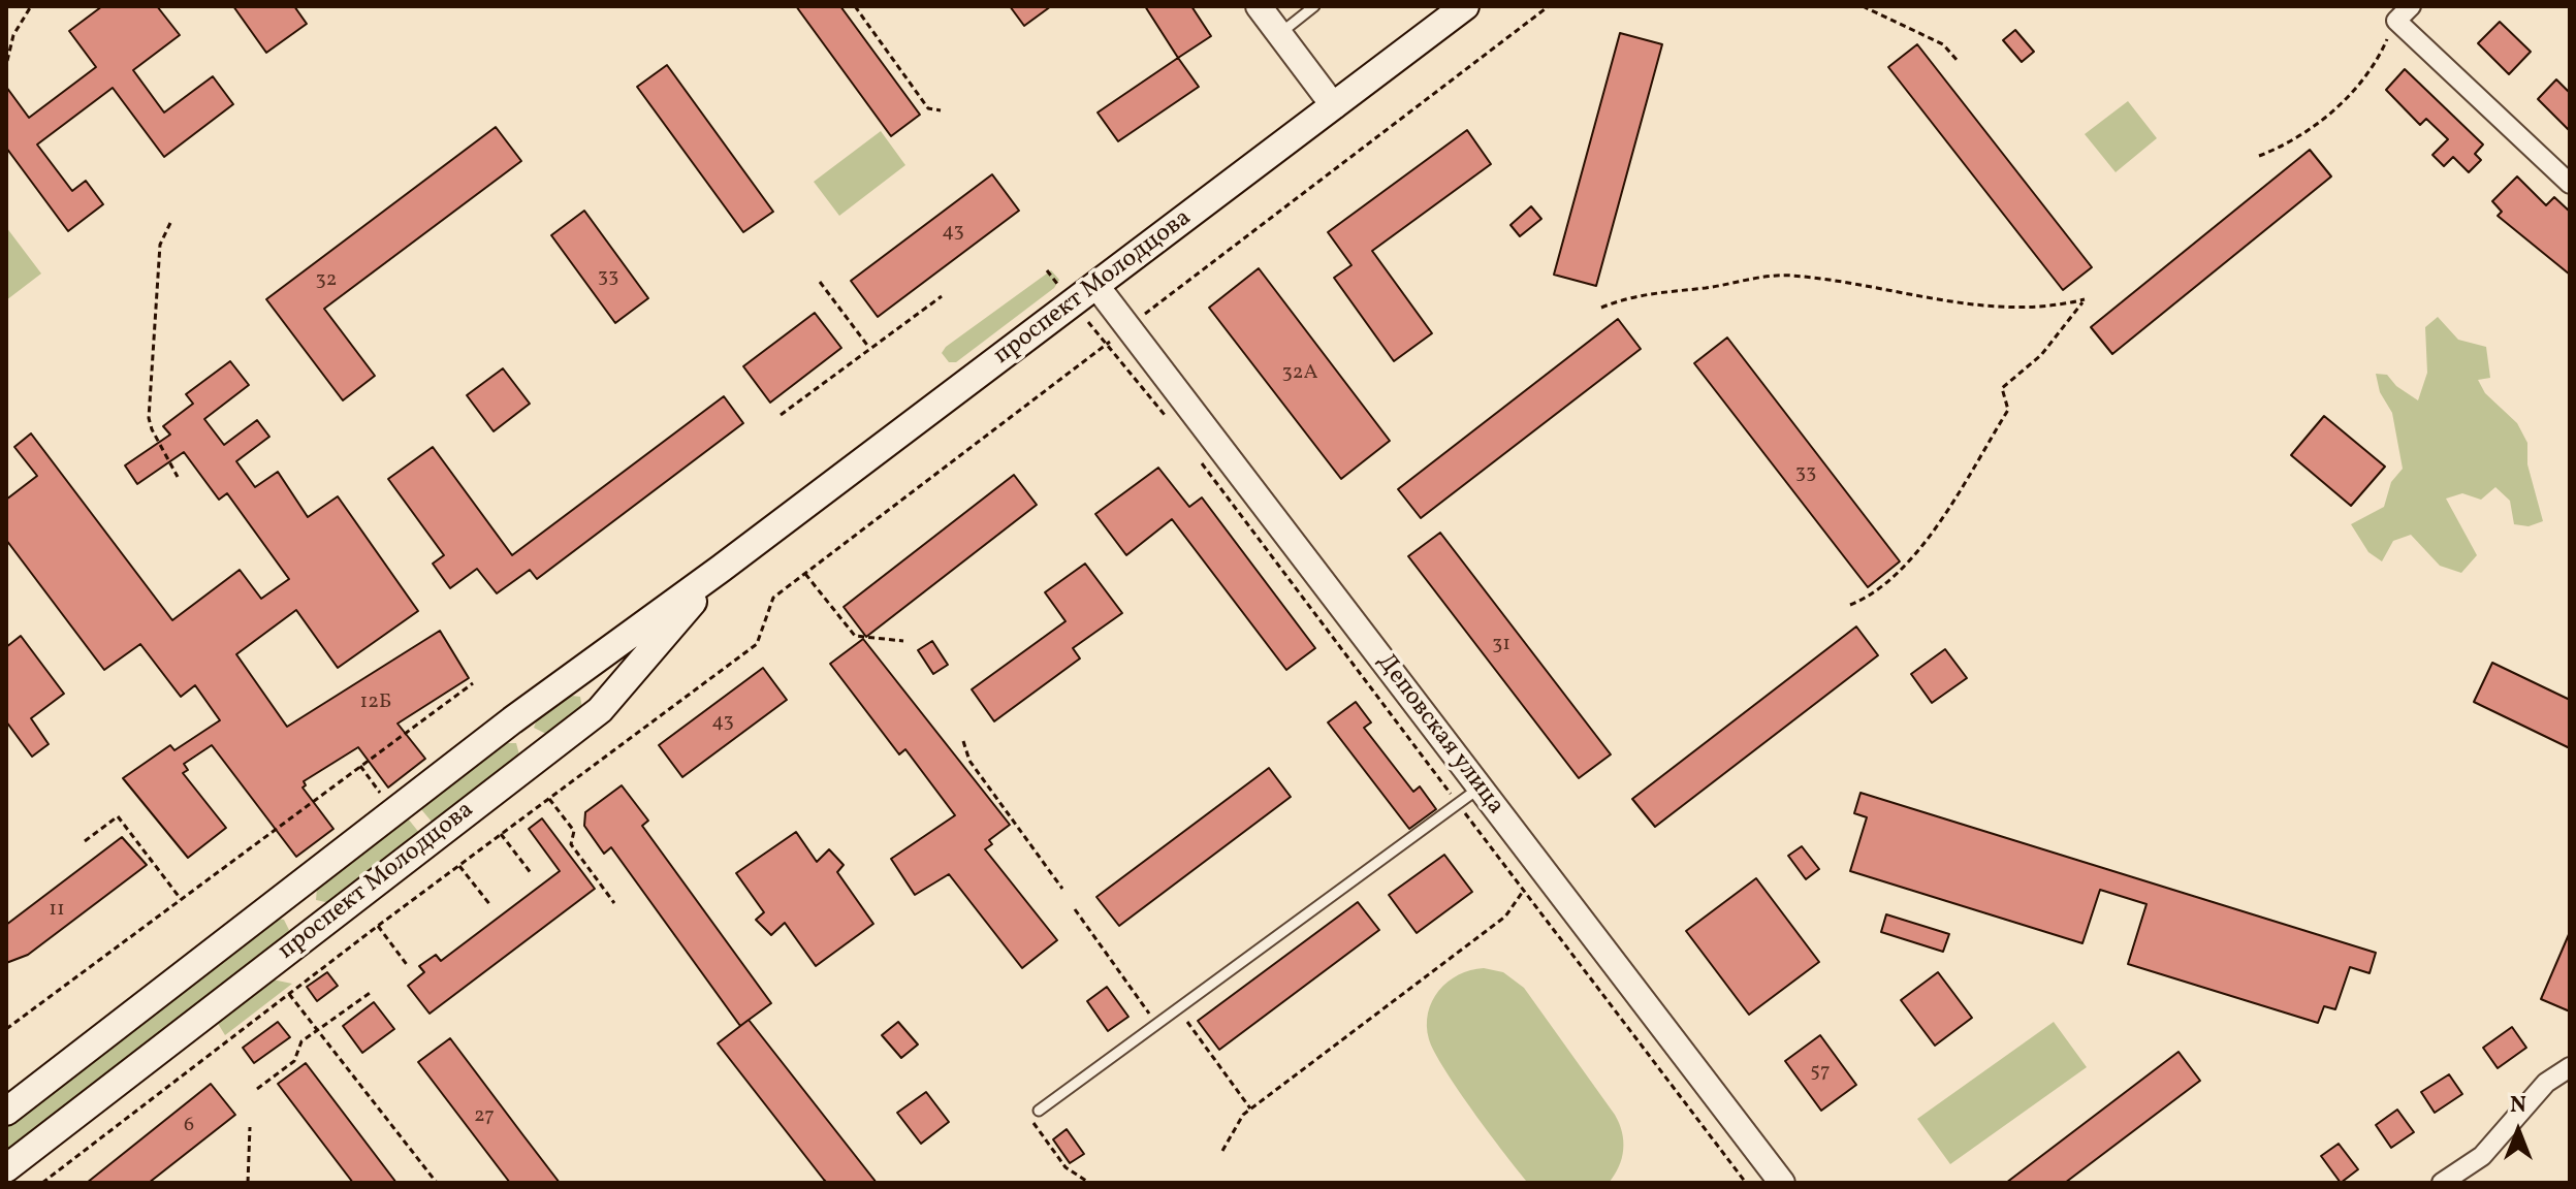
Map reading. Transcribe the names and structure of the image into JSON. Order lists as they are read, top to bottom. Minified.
{"streets":{"main road":["проспект Молодцова"],"street":["Деповская улица"]},"crossings":[["проспект Молодцова","Деповская улица"]],"house_numbers":["43","33","32","32А","33","31","12Б","43","11","57","27","6"],"north":"top"}
